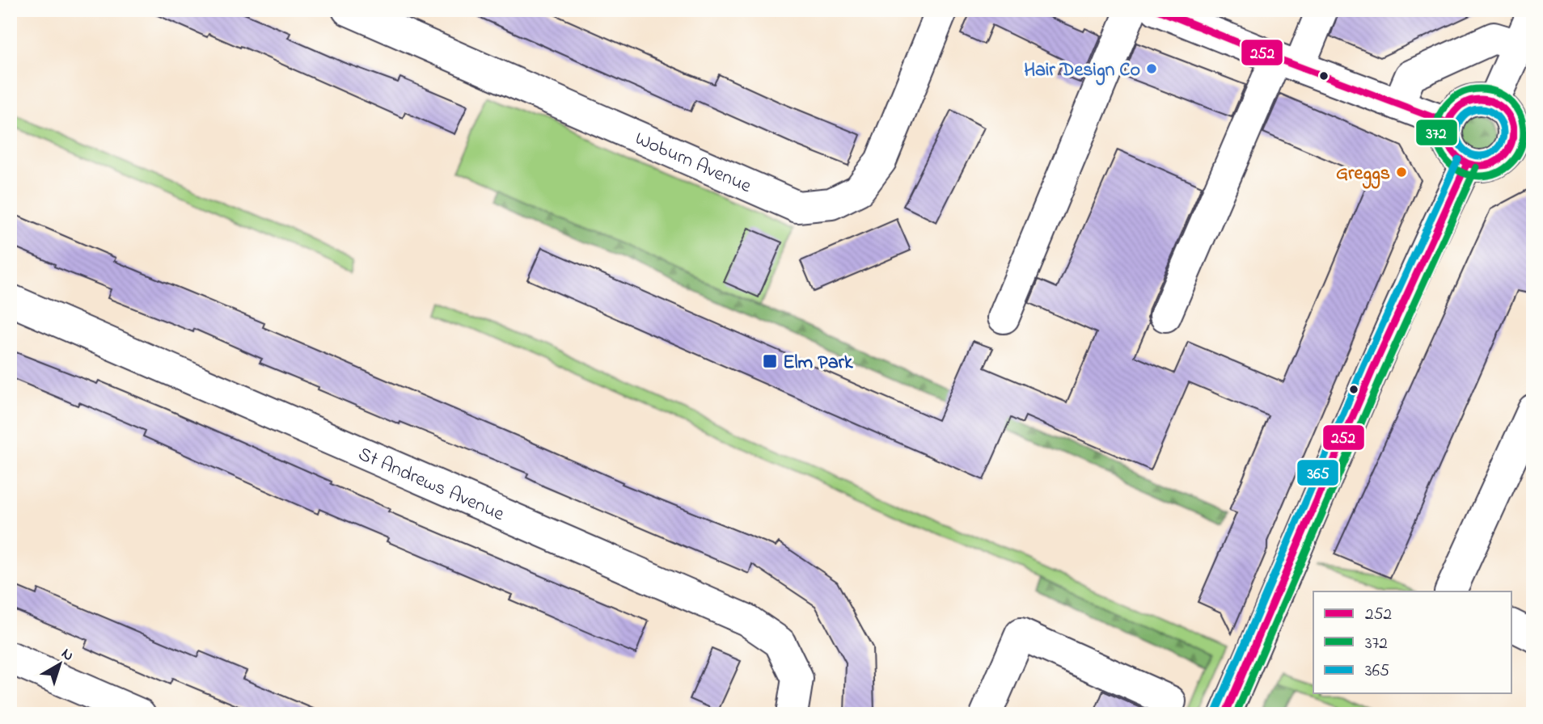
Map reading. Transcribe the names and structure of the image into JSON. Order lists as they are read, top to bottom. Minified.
{"streets":{"street":["Woburn Avenue","St Andrews Avenue"]},"places":{"other":["Hair Design Co","Greggs"],"transit":["Elm Park"]},"lines":["transit line 252","transit line 372","transit line 365"],"legend":["252","372","365"],"north":"top right"}
